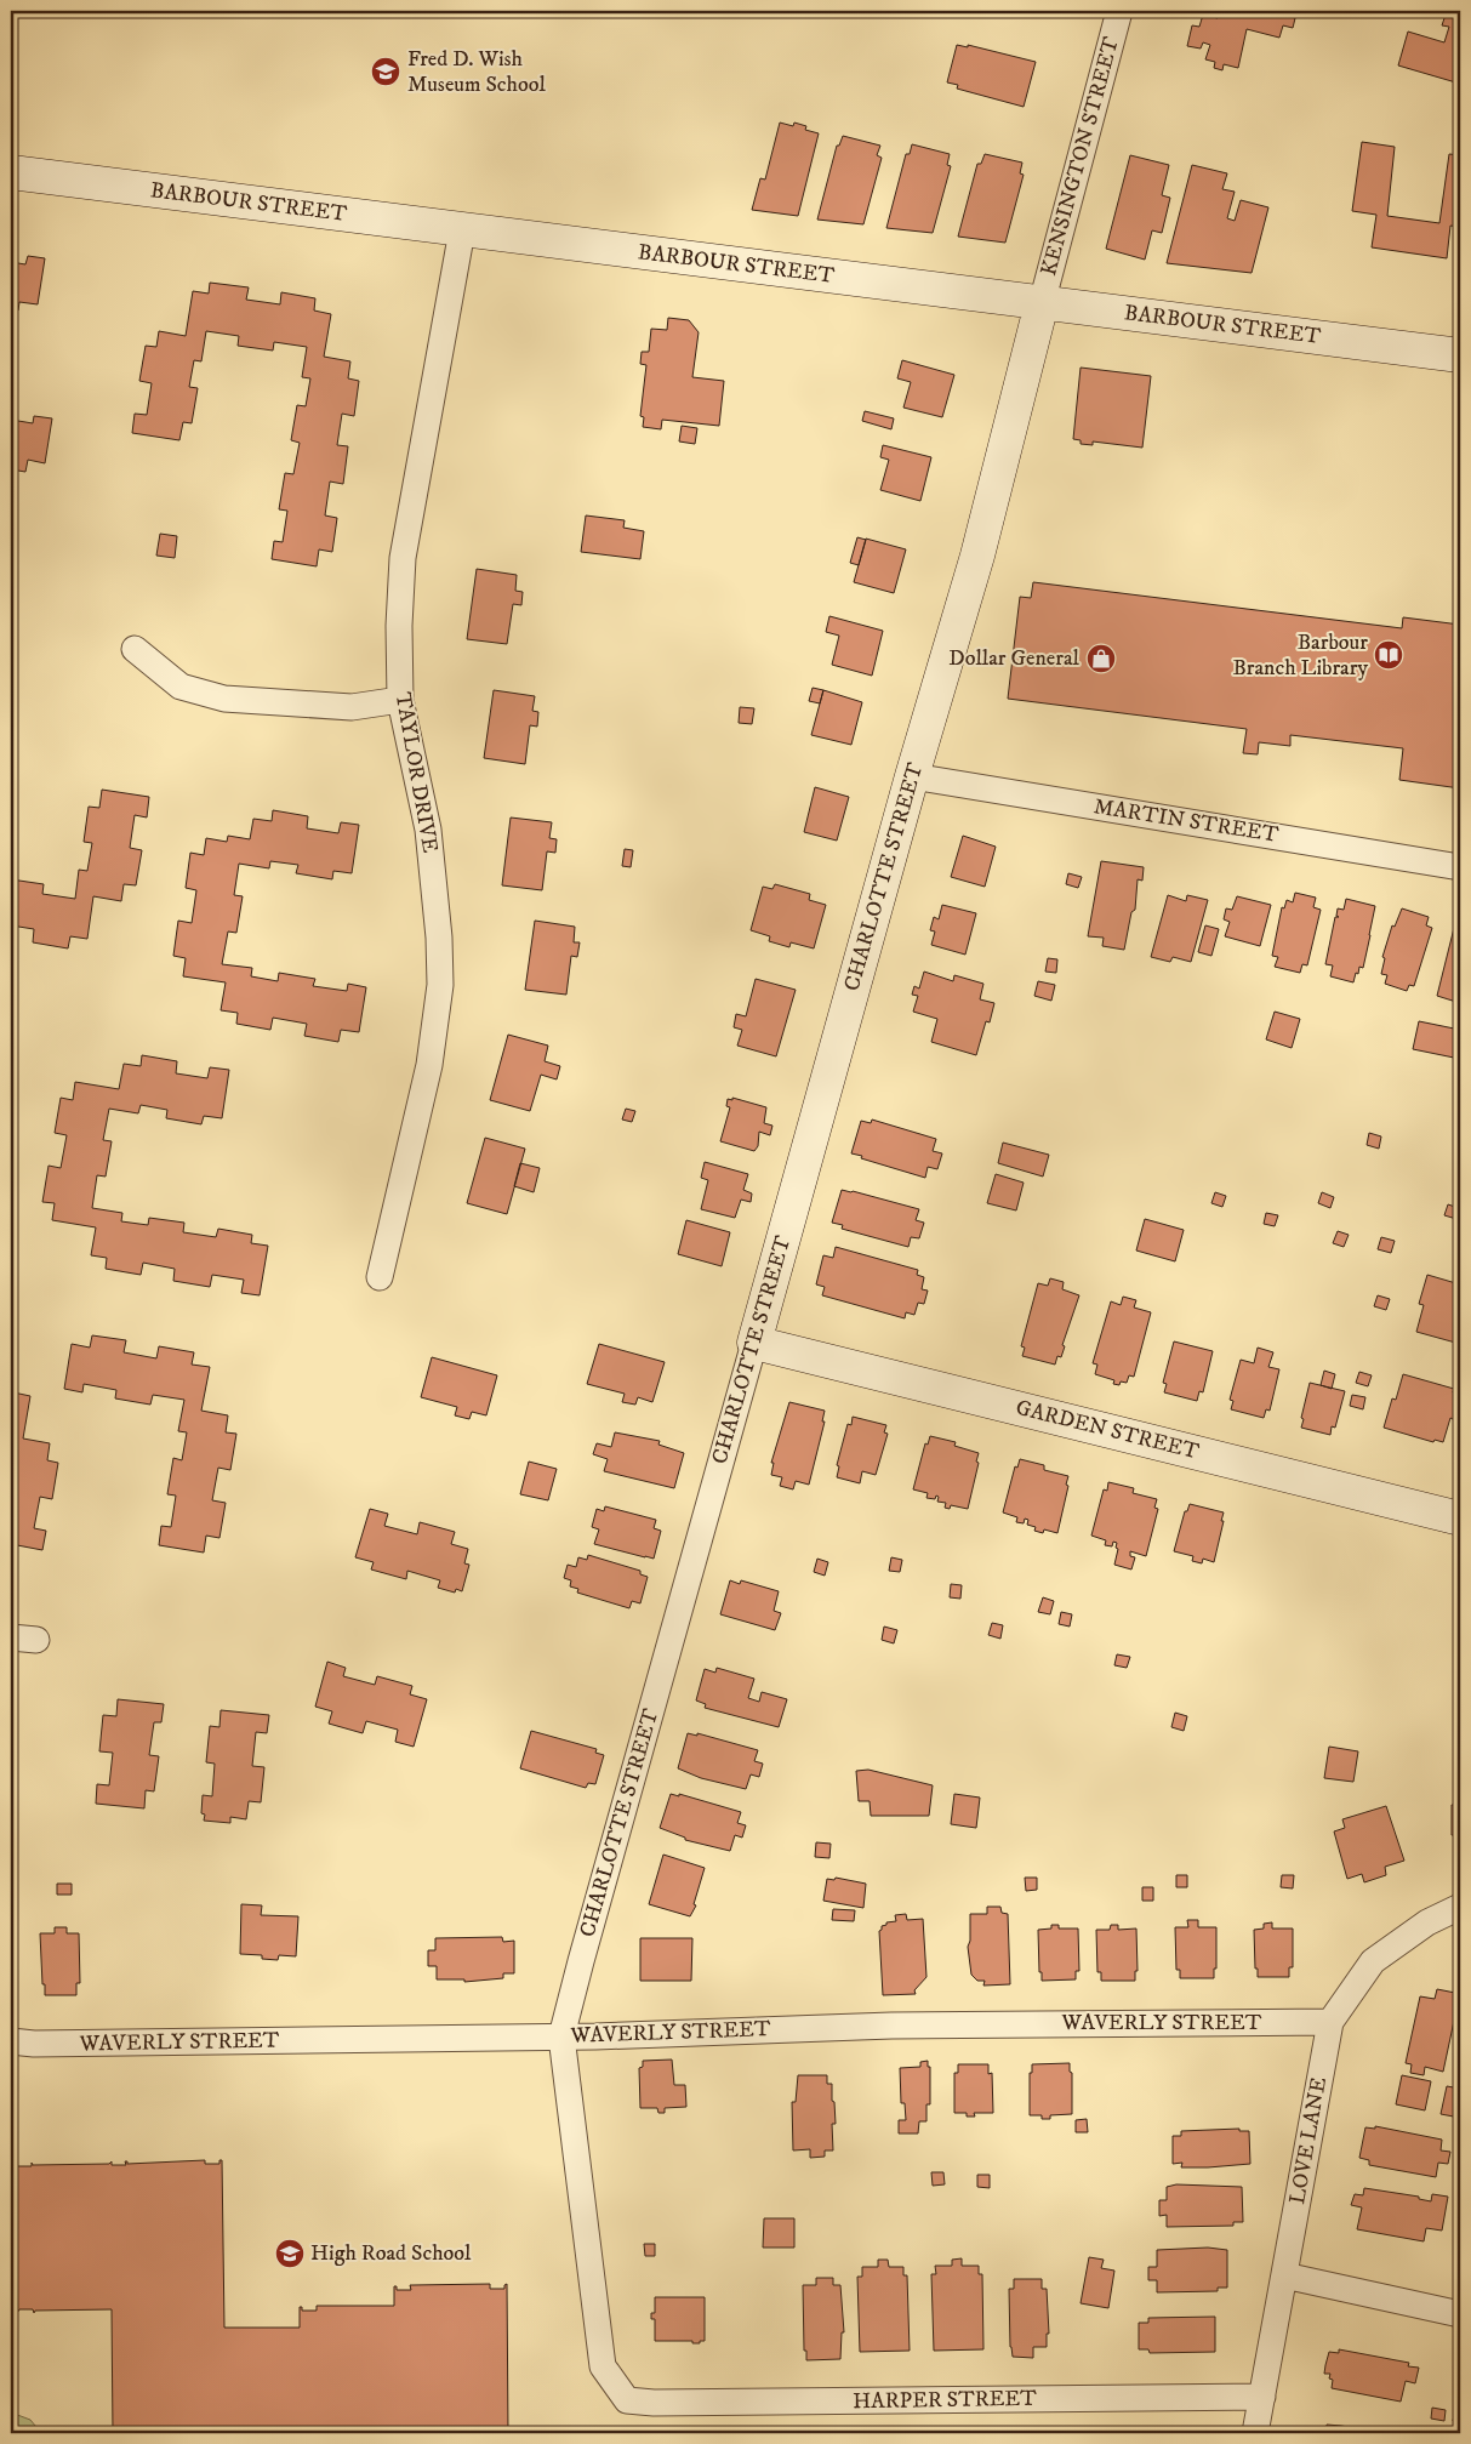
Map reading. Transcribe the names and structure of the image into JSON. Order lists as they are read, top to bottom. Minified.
{"streets":{"street":["KENSINGTON STREET","BARBOUR STREET","TAYLOR DRIVE","MARTIN STREET","CHARLOTTE STREET","GARDEN STREET","WAVERLY STREET","LOVE LANE","HARPER STREET"]},"crossings":[["KENSINGTON STREET","BARBOUR STREET"],["KENSINGTON STREET","CHARLOTTE STREET"],["BARBOUR STREET","TAYLOR DRIVE"],["BARBOUR STREET","CHARLOTTE STREET"],["MARTIN STREET","CHARLOTTE STREET"],["CHARLOTTE STREET","GARDEN STREET"],["CHARLOTTE STREET","WAVERLY STREET"],["CHARLOTTE STREET","HARPER STREET"],["WAVERLY STREET","LOVE LANE"],["LOVE LANE","HARPER STREET"]],"places":{"school or university":["Fred D. Wish Museum School","High Road School"],"library":["Barbour Branch Library"],"shop":["Dollar General"]}}
